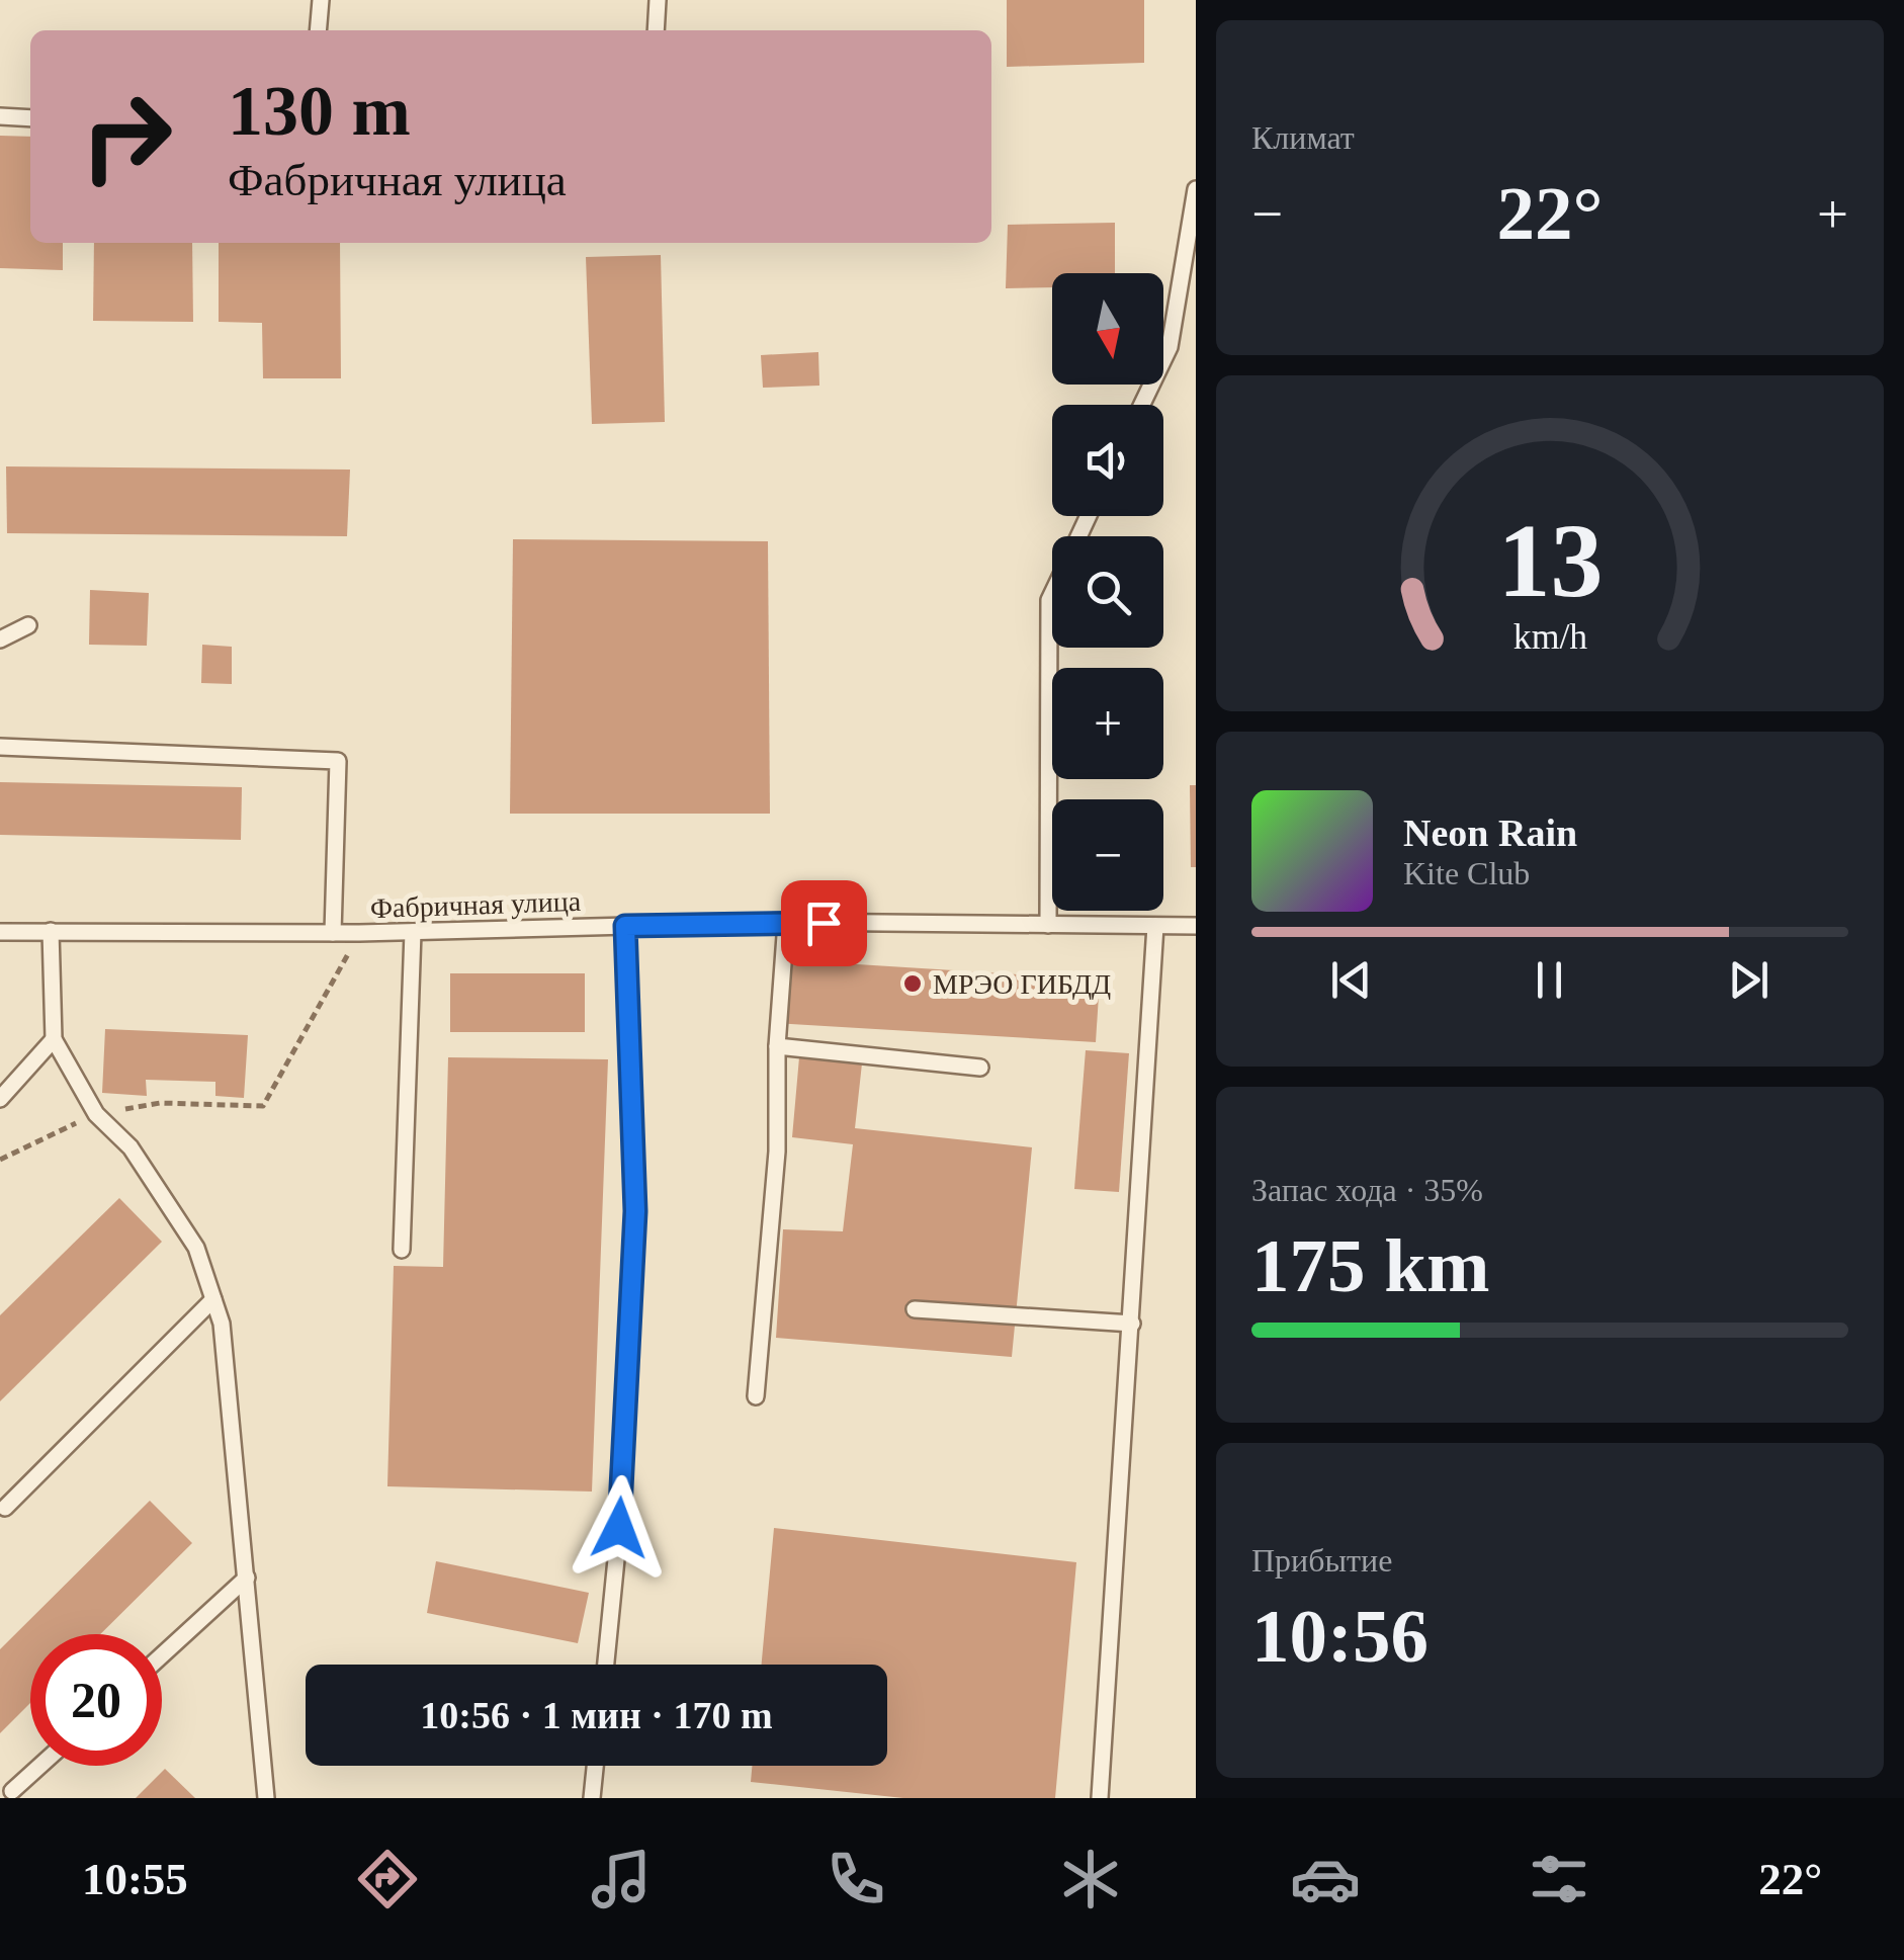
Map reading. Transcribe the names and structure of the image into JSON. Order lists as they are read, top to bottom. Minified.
{"streets":{"lane":["Фабричная улица"]},"places":["МРЭО ГИБДД"],"north":"bottom","page":{"tile":["Климат",["Запас хода · 35%","175 km"],["Прибытие","10:56"]],"turn":["130 m","Фабричная улица"],"heat":["−","22°","+"],"map_buttons":["+","−"],"song":["Neon Rain","Kite Club"],"limit":"20","trip":"10:56 · 1 мин · 170 m","tabs":["10:55","22°"],"gauge":["13","km/h"]}}
